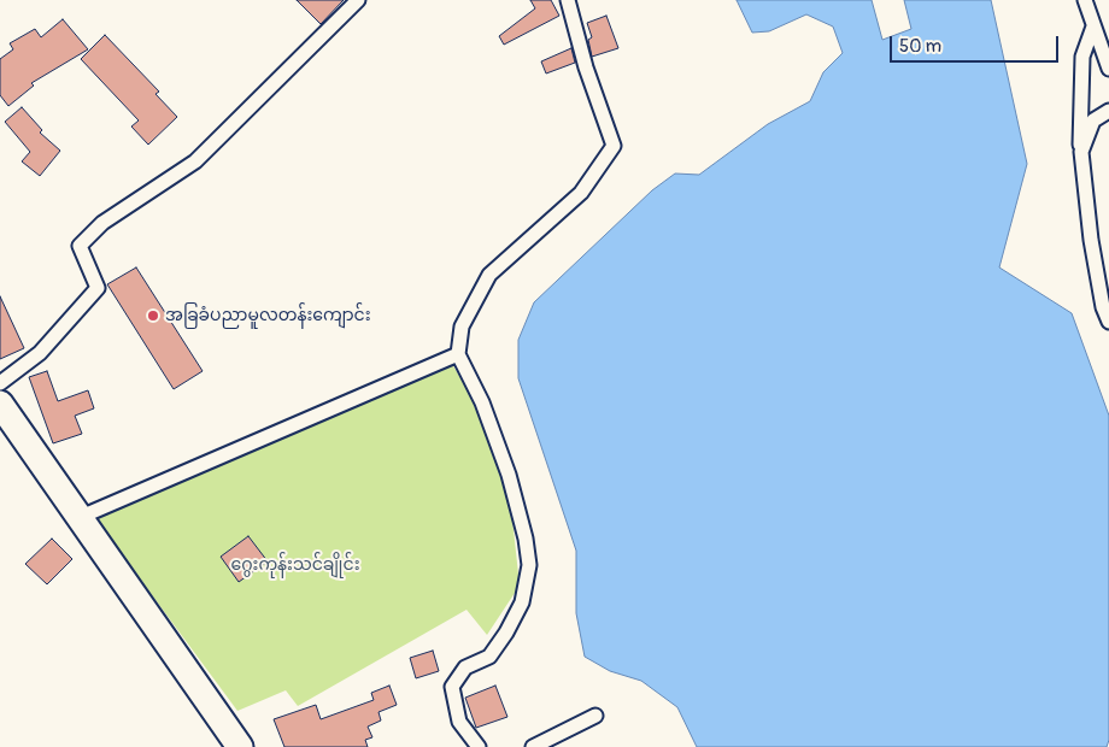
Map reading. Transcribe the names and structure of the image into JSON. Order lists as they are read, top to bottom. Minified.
{"parks":["ဂွေးကုန်းသင်ချိုင်း"],"places":["အခြခံပညာမူလတန်းကျောင်း"],"scale_bar":"50 m"}
